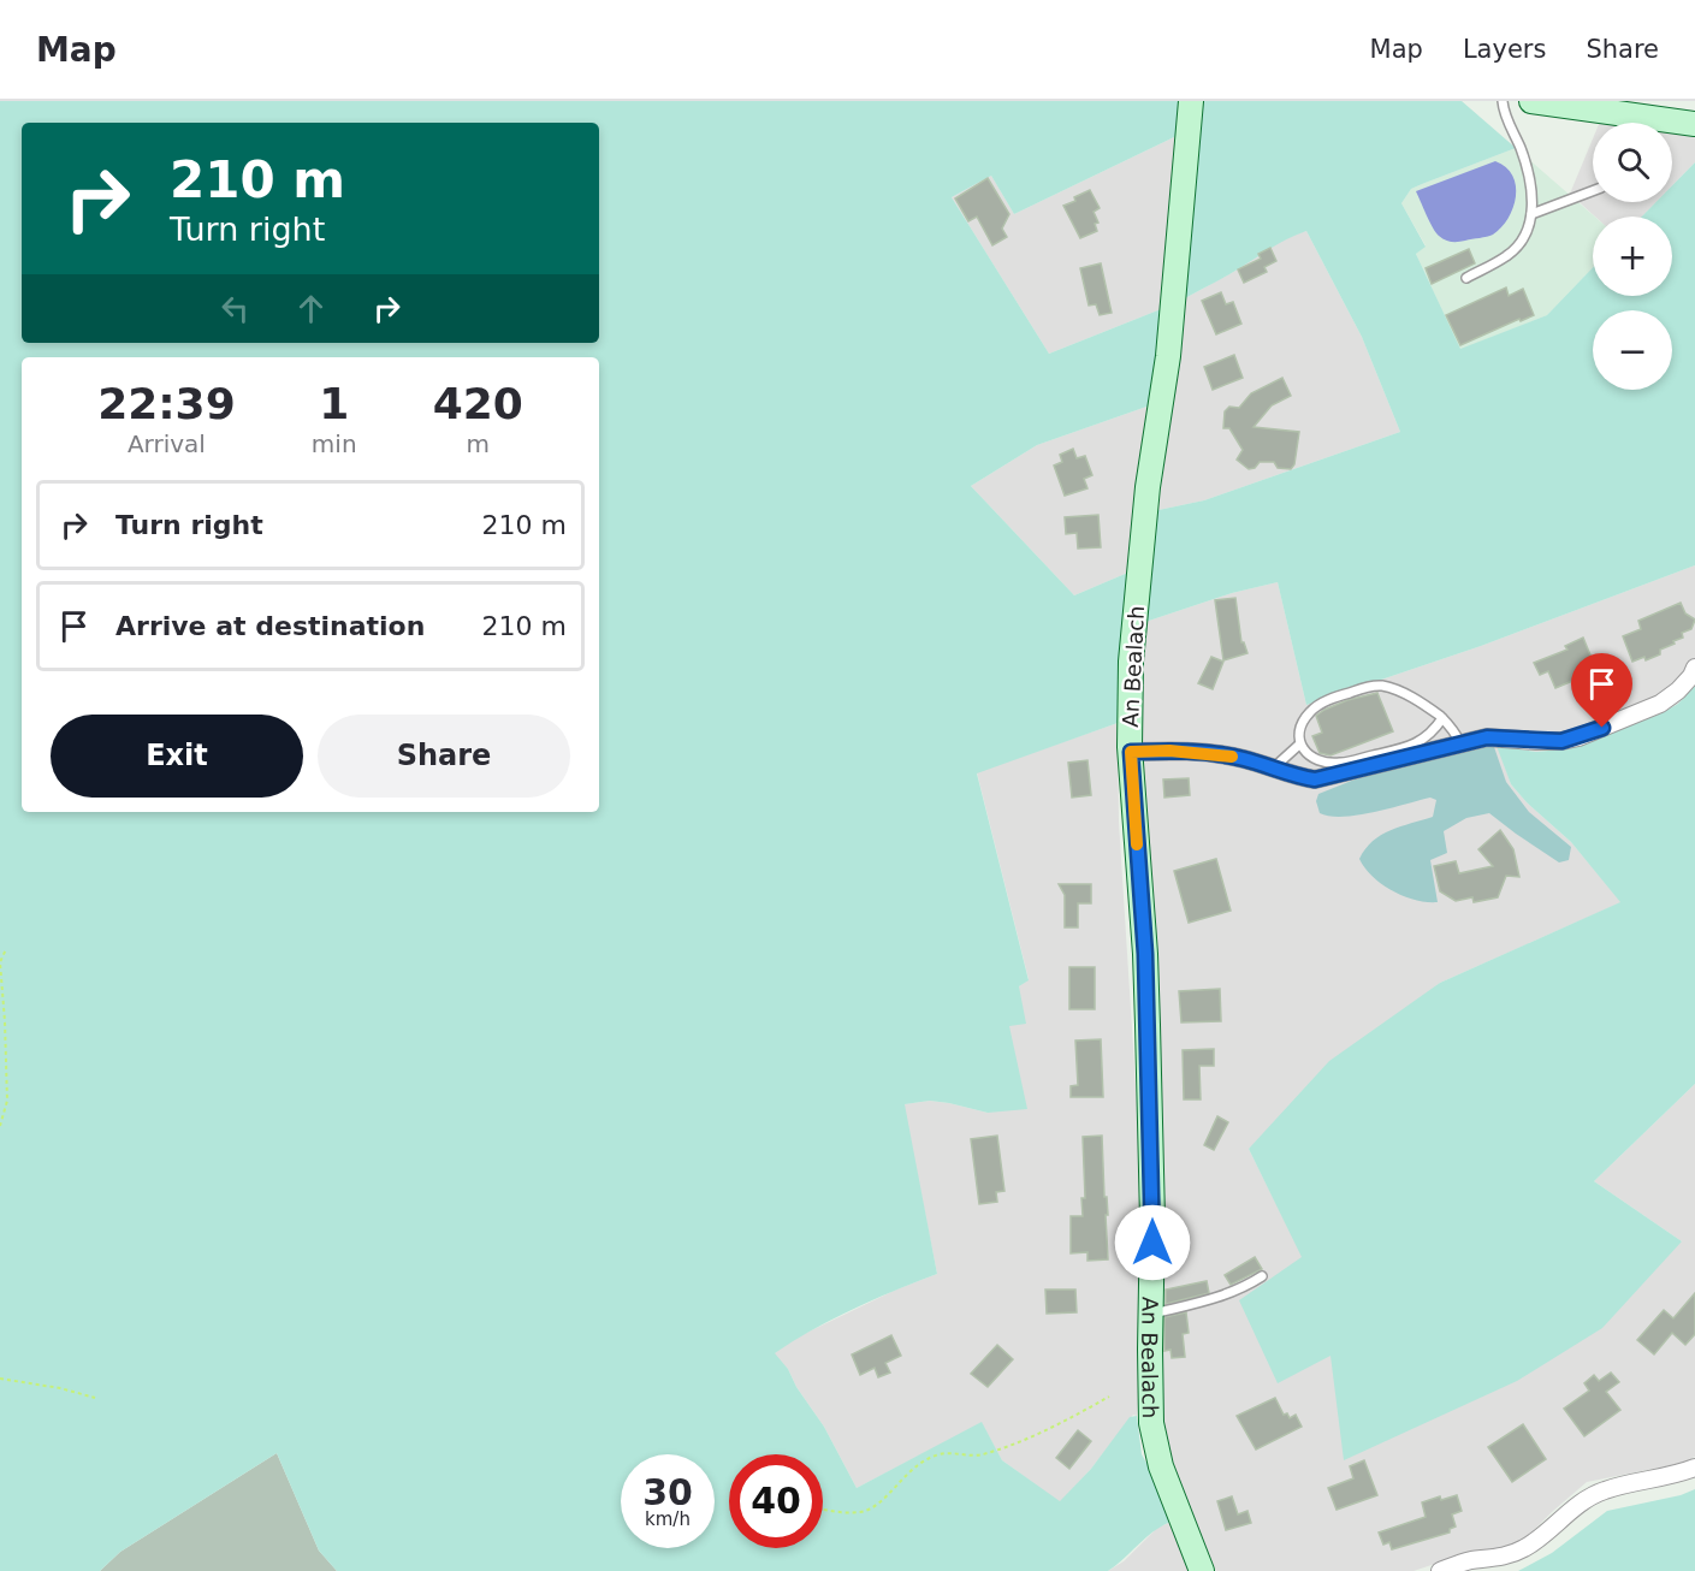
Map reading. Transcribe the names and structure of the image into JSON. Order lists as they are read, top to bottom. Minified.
{"streets":{"street":["An Bealach"]},"page":{"header":"Map","nav":["Map","Layers","Share"],"map_buttons":["+","−"],"turn":["210 m","Turn right"],"eta":["22:39","Arrival","1","min","420","m"],"list":[{"name":"Turn right","value":"210 m"},{"name":"Arrive at destination","value":"210 m"}],"buttons":["Exit","Share"],"speed":"30 km/h","limit":"40"}}
